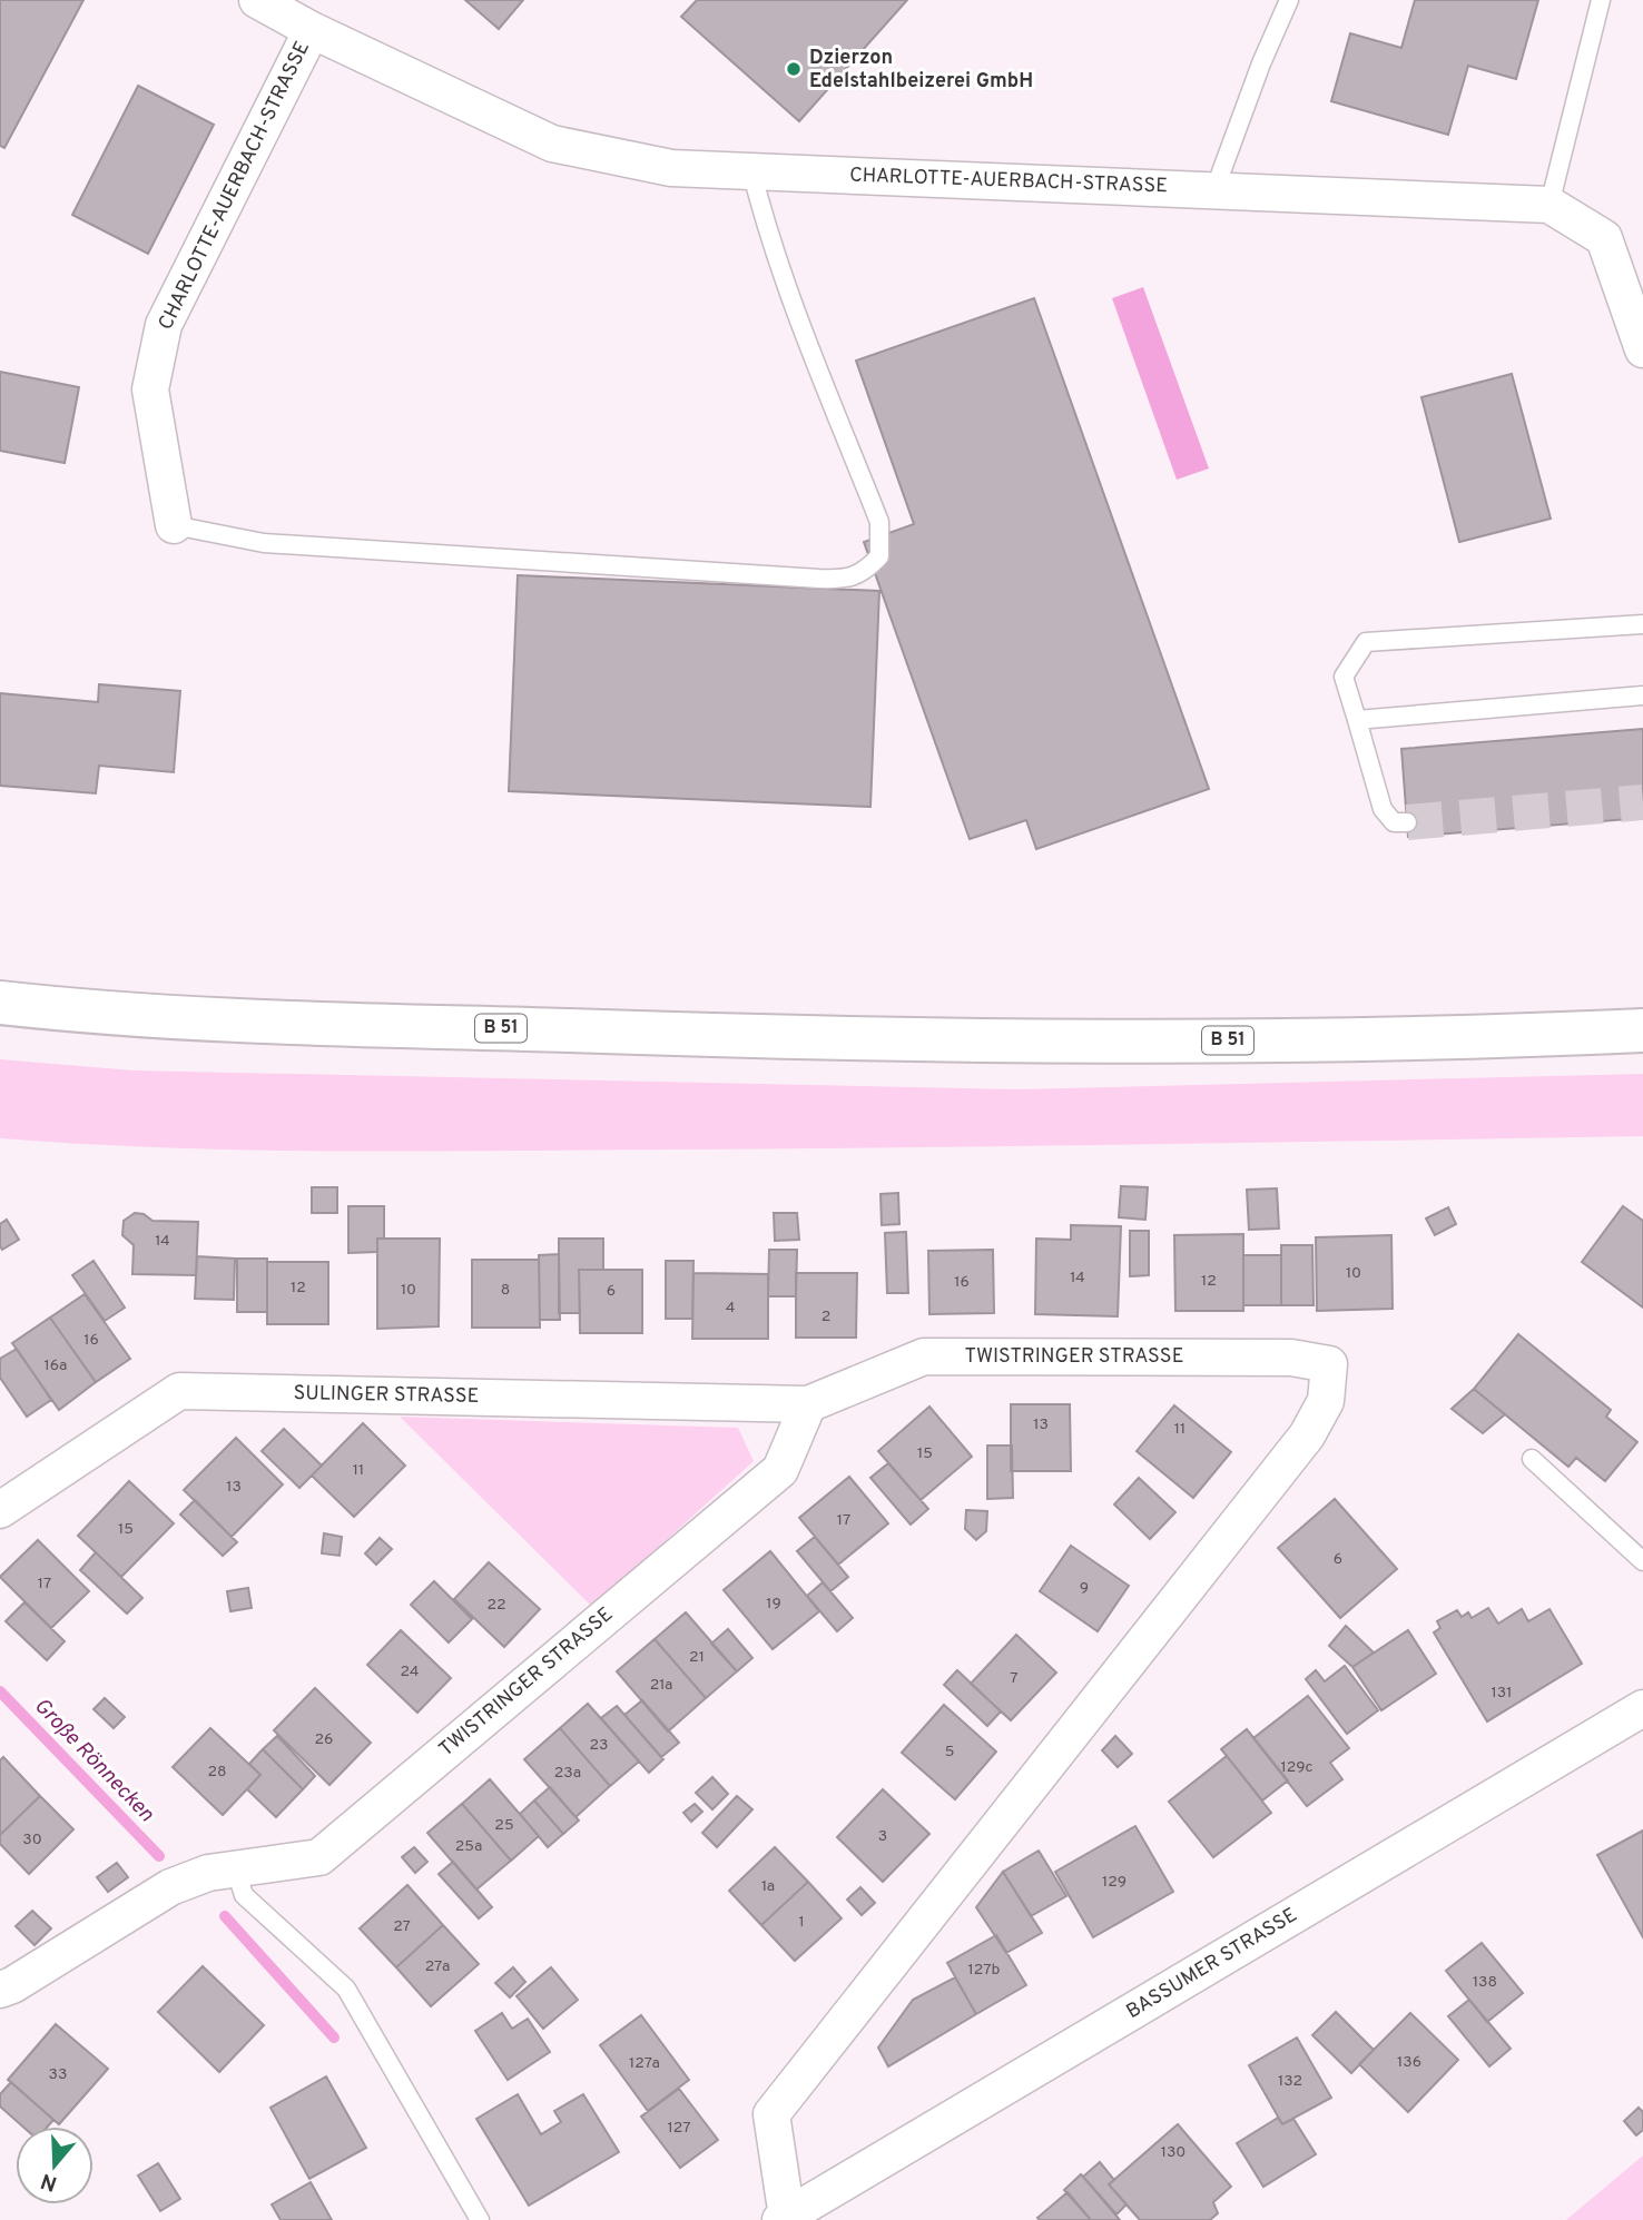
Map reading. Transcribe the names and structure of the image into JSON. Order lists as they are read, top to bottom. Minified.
{"streets":{"main road":["B 51"],"street":["CHARLOTTE-AUERBACH-STRASSE","TWISTRINGER STRASSE","SULINGER STRASSE","BASSUMER STRASSE"]},"crossings":[["TWISTRINGER STRASSE","SULINGER STRASSE"],["TWISTRINGER STRASSE","BASSUMER STRASSE"]],"water":["Große Rönnecken"],"places":["Dzierzon Edelstahlbeizerei GmbH"],"house_numbers":["14","10","14","12","16","12","10","8","6","4","2","16","16a","13","11","15","11","13","17","15","6","17","9","19","22","21","24","7","21a","131","26","23","5","129c","28","23a","25","3","30","25a","129","1a","1","27","27a","127b","138","136","127a","33","132","127","130"],"north":"bottom"}
